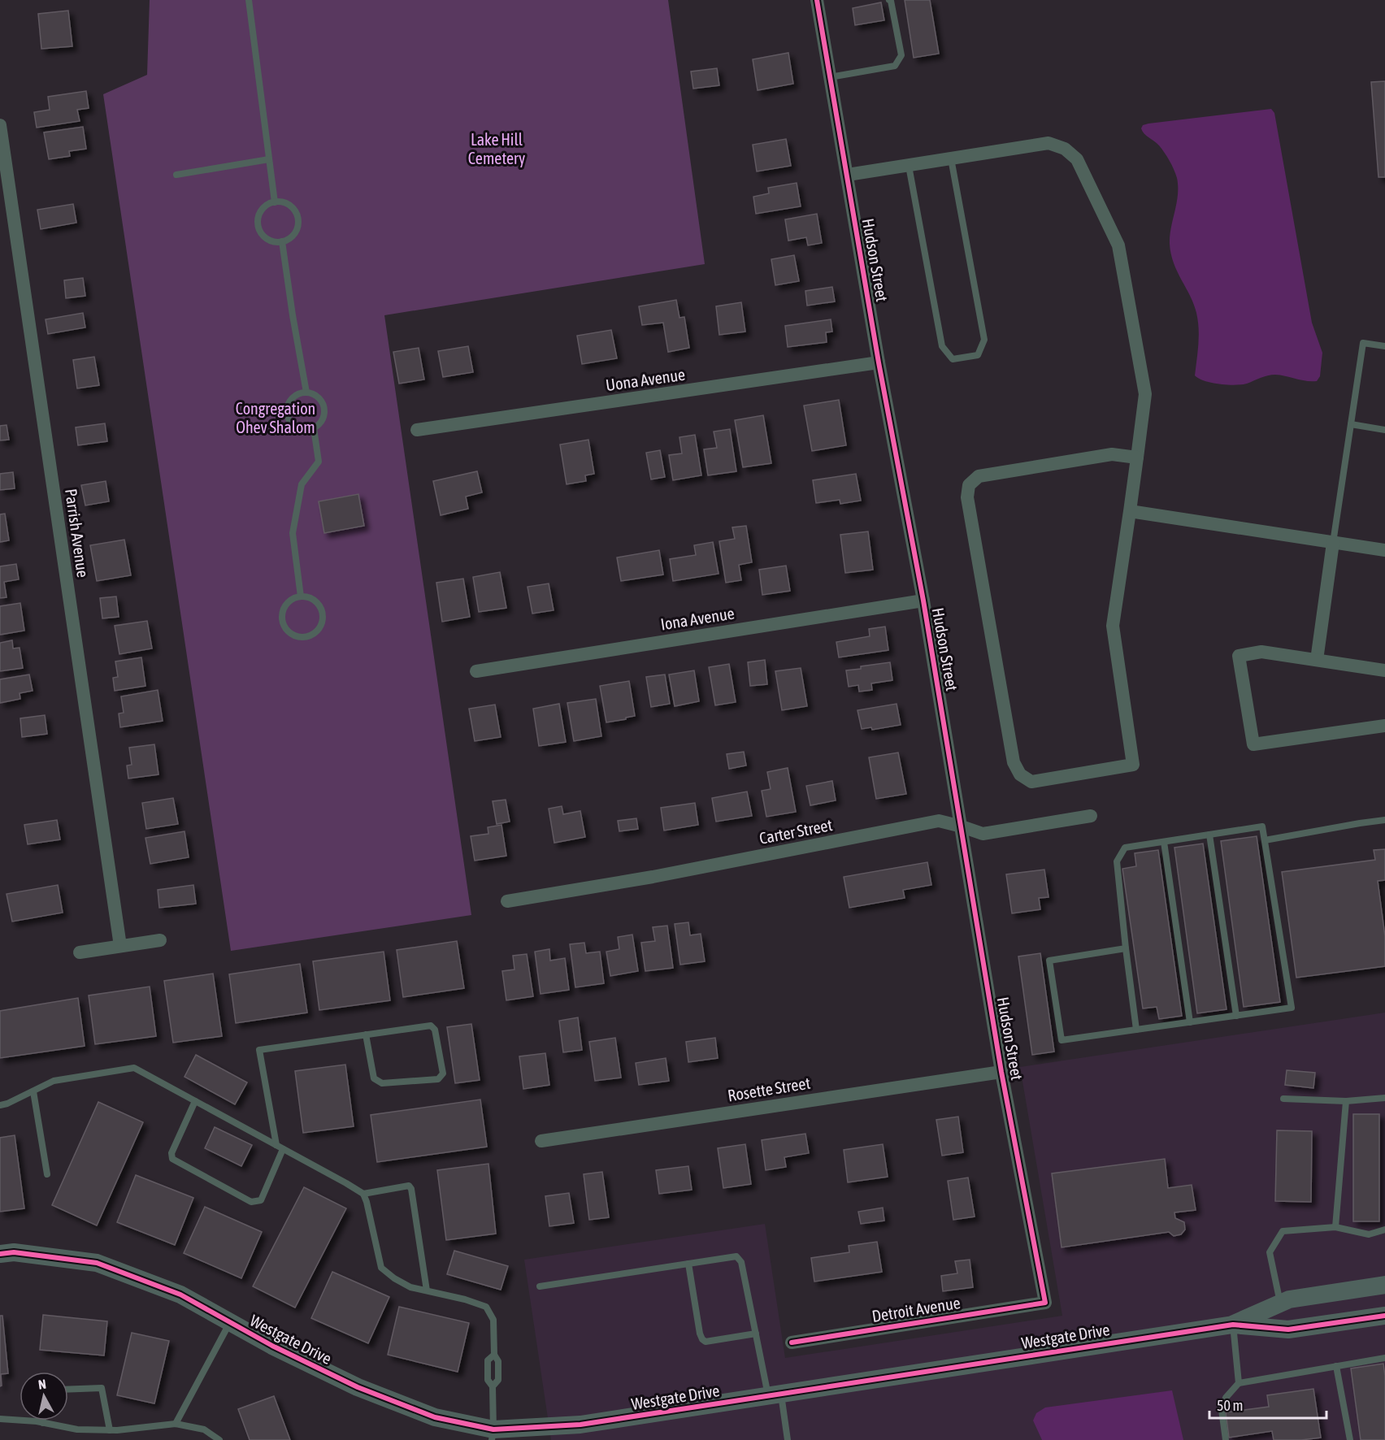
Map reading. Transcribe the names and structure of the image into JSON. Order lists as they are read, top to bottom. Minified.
{"streets":{"street":["Hudson Street","Uona Avenue","Parrish Avenue","Iona Avenue","Carter Street","Rosette Street","Detroit Avenue","Westgate Drive"]},"crossings":[["Hudson Street","Uona Avenue"],["Hudson Street","Iona Avenue"],["Hudson Street","Carter Street"],["Hudson Street","Rosette Street"],["Hudson Street","Detroit Avenue"]],"parks":["Lake Hill Cemetery","Congregation Ohev Shalom"],"scale_bar":"50 m","north":"top"}
